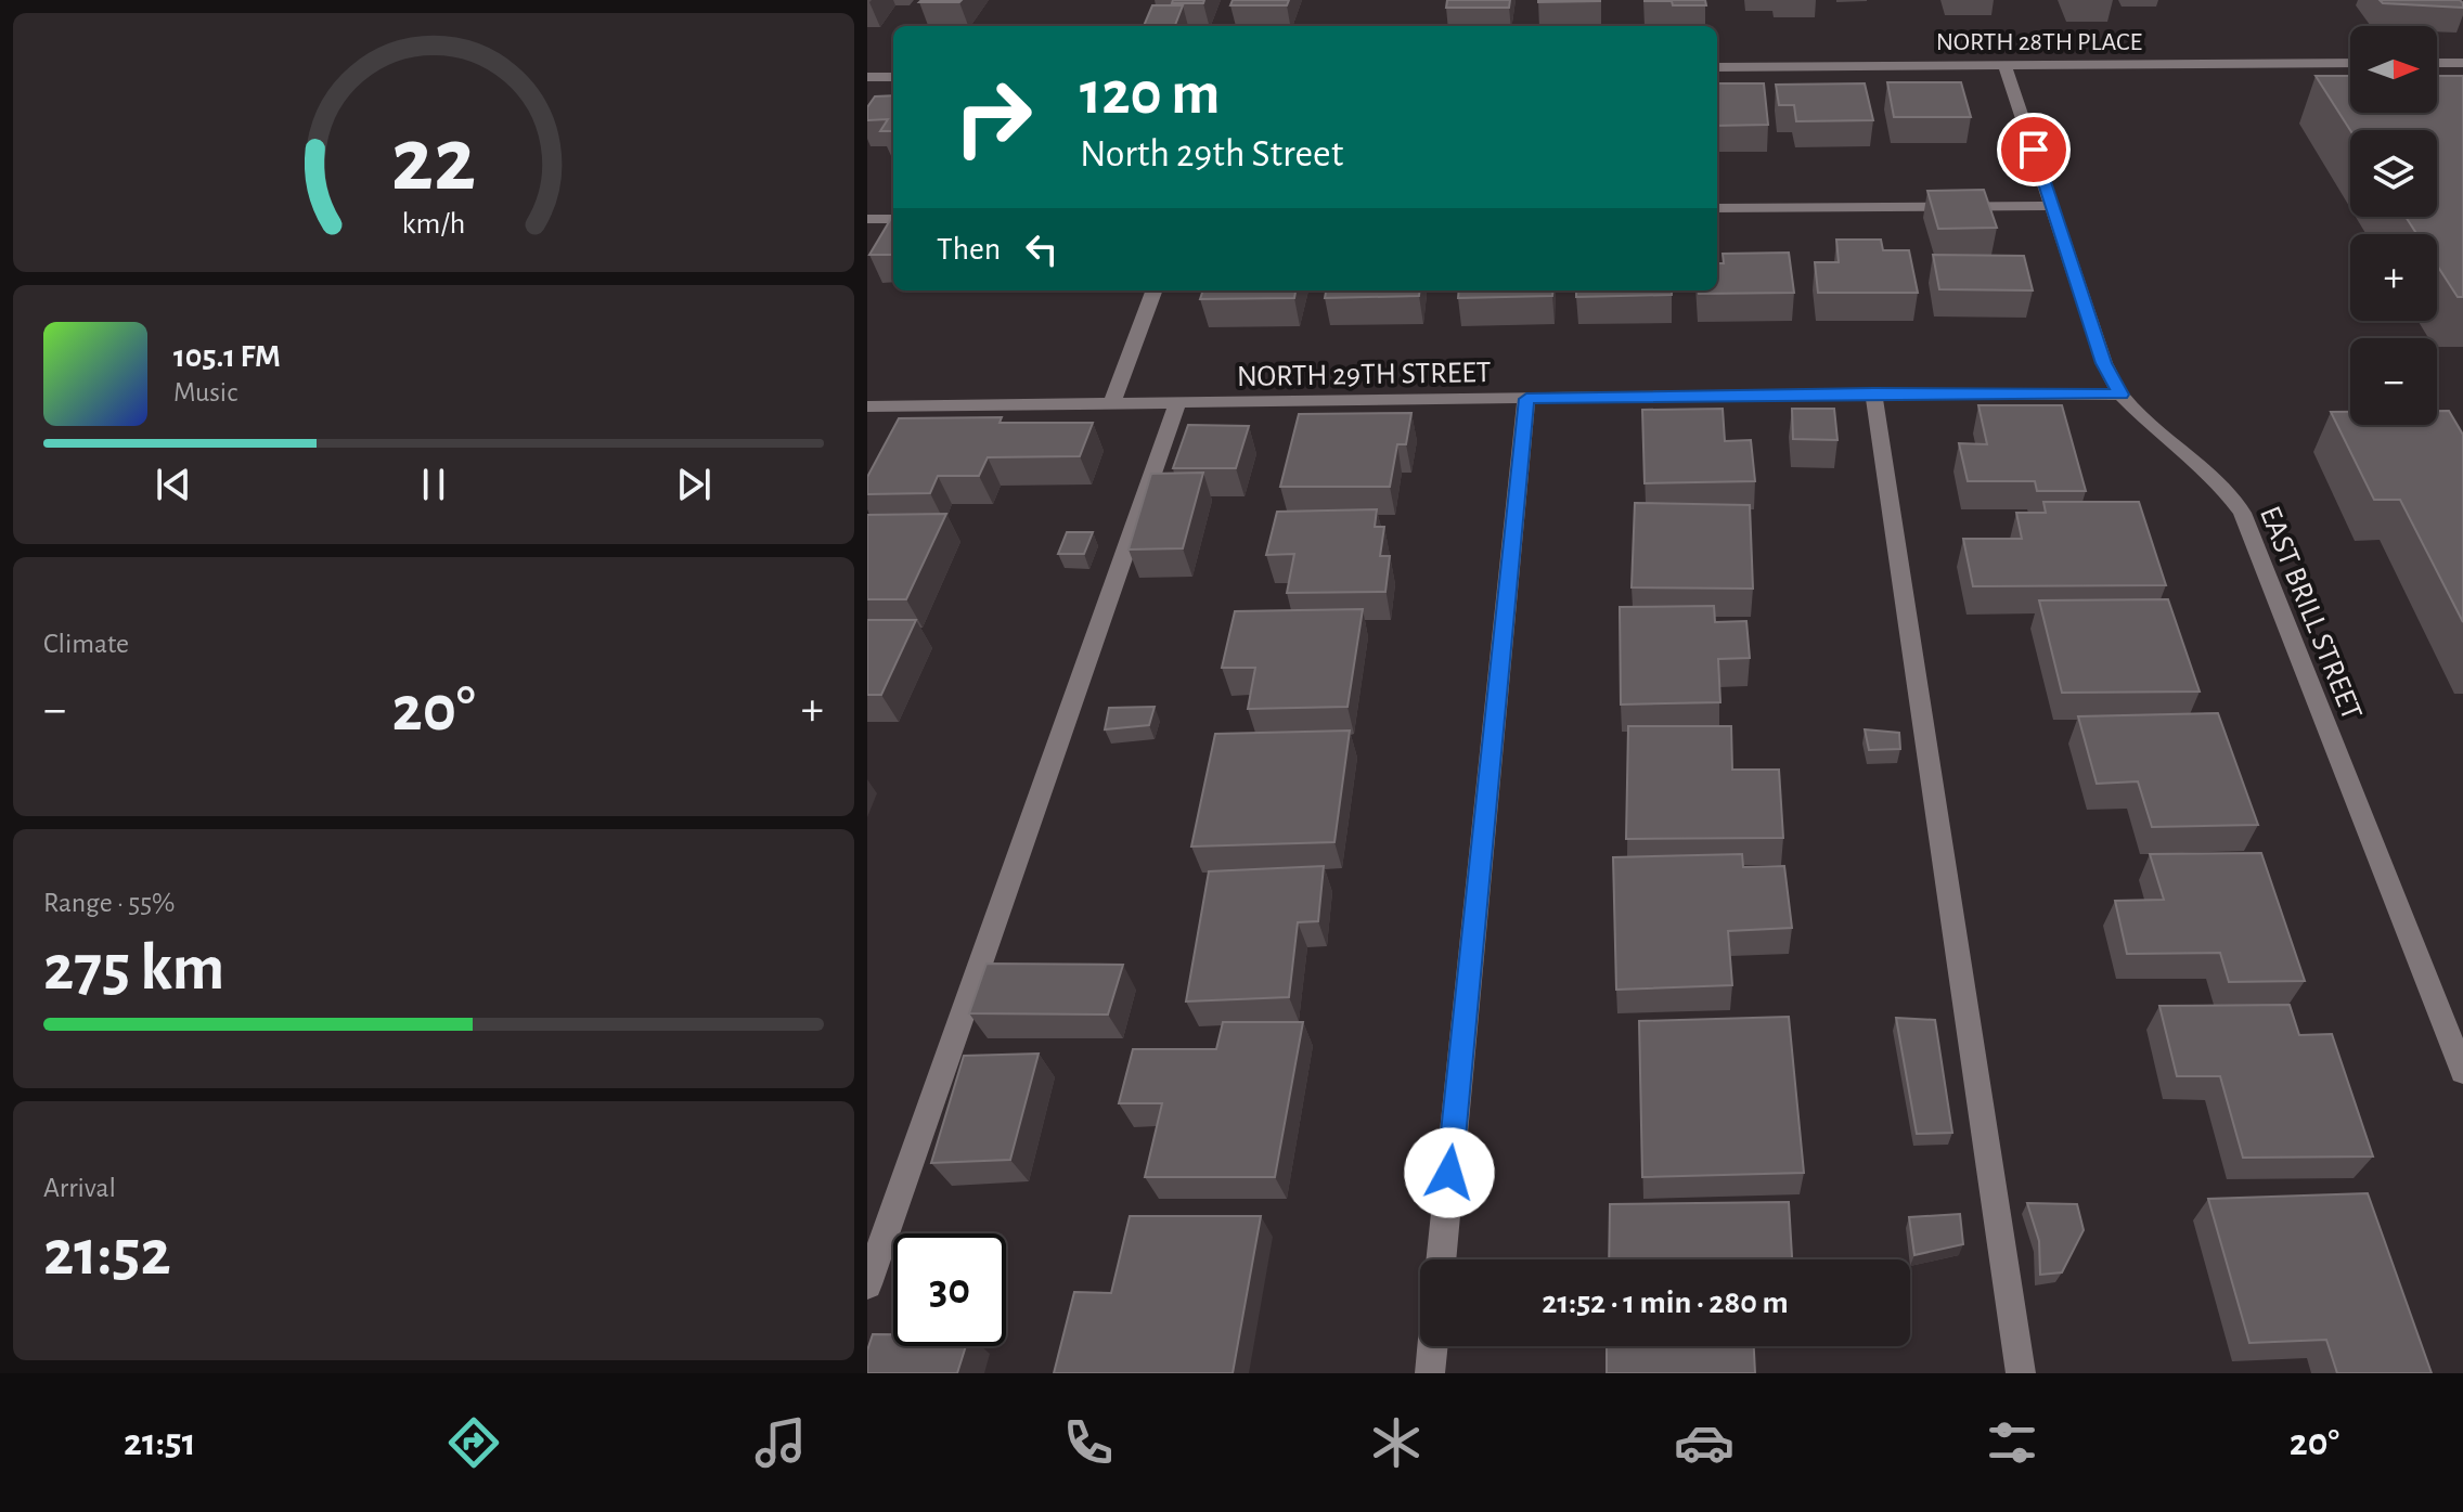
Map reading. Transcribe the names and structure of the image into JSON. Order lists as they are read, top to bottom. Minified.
{"streets":{"street":["NORTH 28TH PLACE","NORTH 29TH STREET","EAST BRILL STREET"]},"crossings":[["NORTH 28TH PLACE","EAST BRILL STREET"],["NORTH 29TH STREET","EAST BRILL STREET"]],"north":"right","page":{"map_buttons":["+","−"],"turn":["120 m","North 29th Street"],"then":"Then","song":["105.1 FM","Music"],"tile":["Climate",["Range · 55%","275 km"],["Arrival","21:52"]],"heat":["−","20°","+"],"limit":"30","trip":"21:52 · 1 min · 280 m","tabs":["21:51","20°"],"gauge":["22","km/h"]}}
